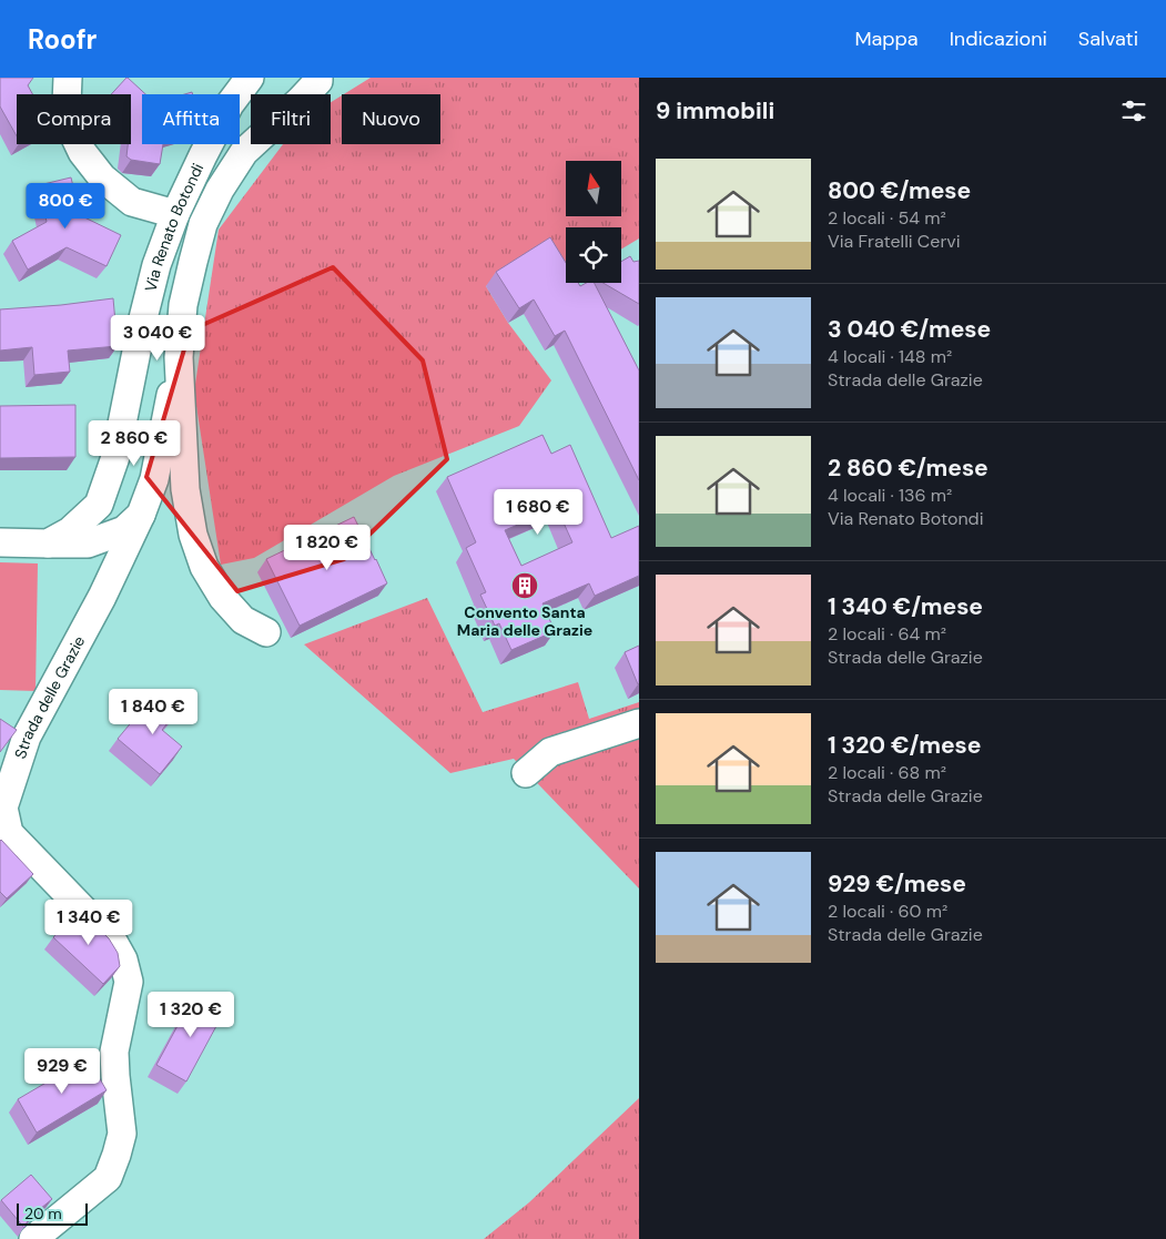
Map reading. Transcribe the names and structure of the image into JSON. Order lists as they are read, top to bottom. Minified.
{"streets":{"street":["Via Renato Botondi","Strada delle Grazie"]},"places":{"building":["Convento Santa Maria delle Grazie"]},"scale_bar":"20 m","north":"top","page":{"header":"Roofr","nav":["Mappa","Indicazioni","Salvati"],"heading":"9 immobili","chip":["Compra","Affitta","Filtri","Nuovo"],"list":[{"name":"800 €/mese","note":"2 locali · 54 m² · Via Fratelli Cervi"},{"name":"3 040 €/mese","note":"4 locali · 148 m² · Strada delle Grazie"},{"name":"2 860 €/mese","note":"4 locali · 136 m² · Via Renato Botondi"},{"name":"1 340 €/mese","note":"2 locali · 64 m² · Strada delle Grazie"},{"name":"1 320 €/mese","note":"2 locali · 68 m² · Strada delle Grazie"},{"name":"929 €/mese","note":"2 locali · 60 m² · Strada delle Grazie"}],"price":["800 €","3 040 €","2 860 €","1 680 €","1 820 €","1 840 €","1 340 €","1 320 €","929 €"],"scale":"20 m"}}
